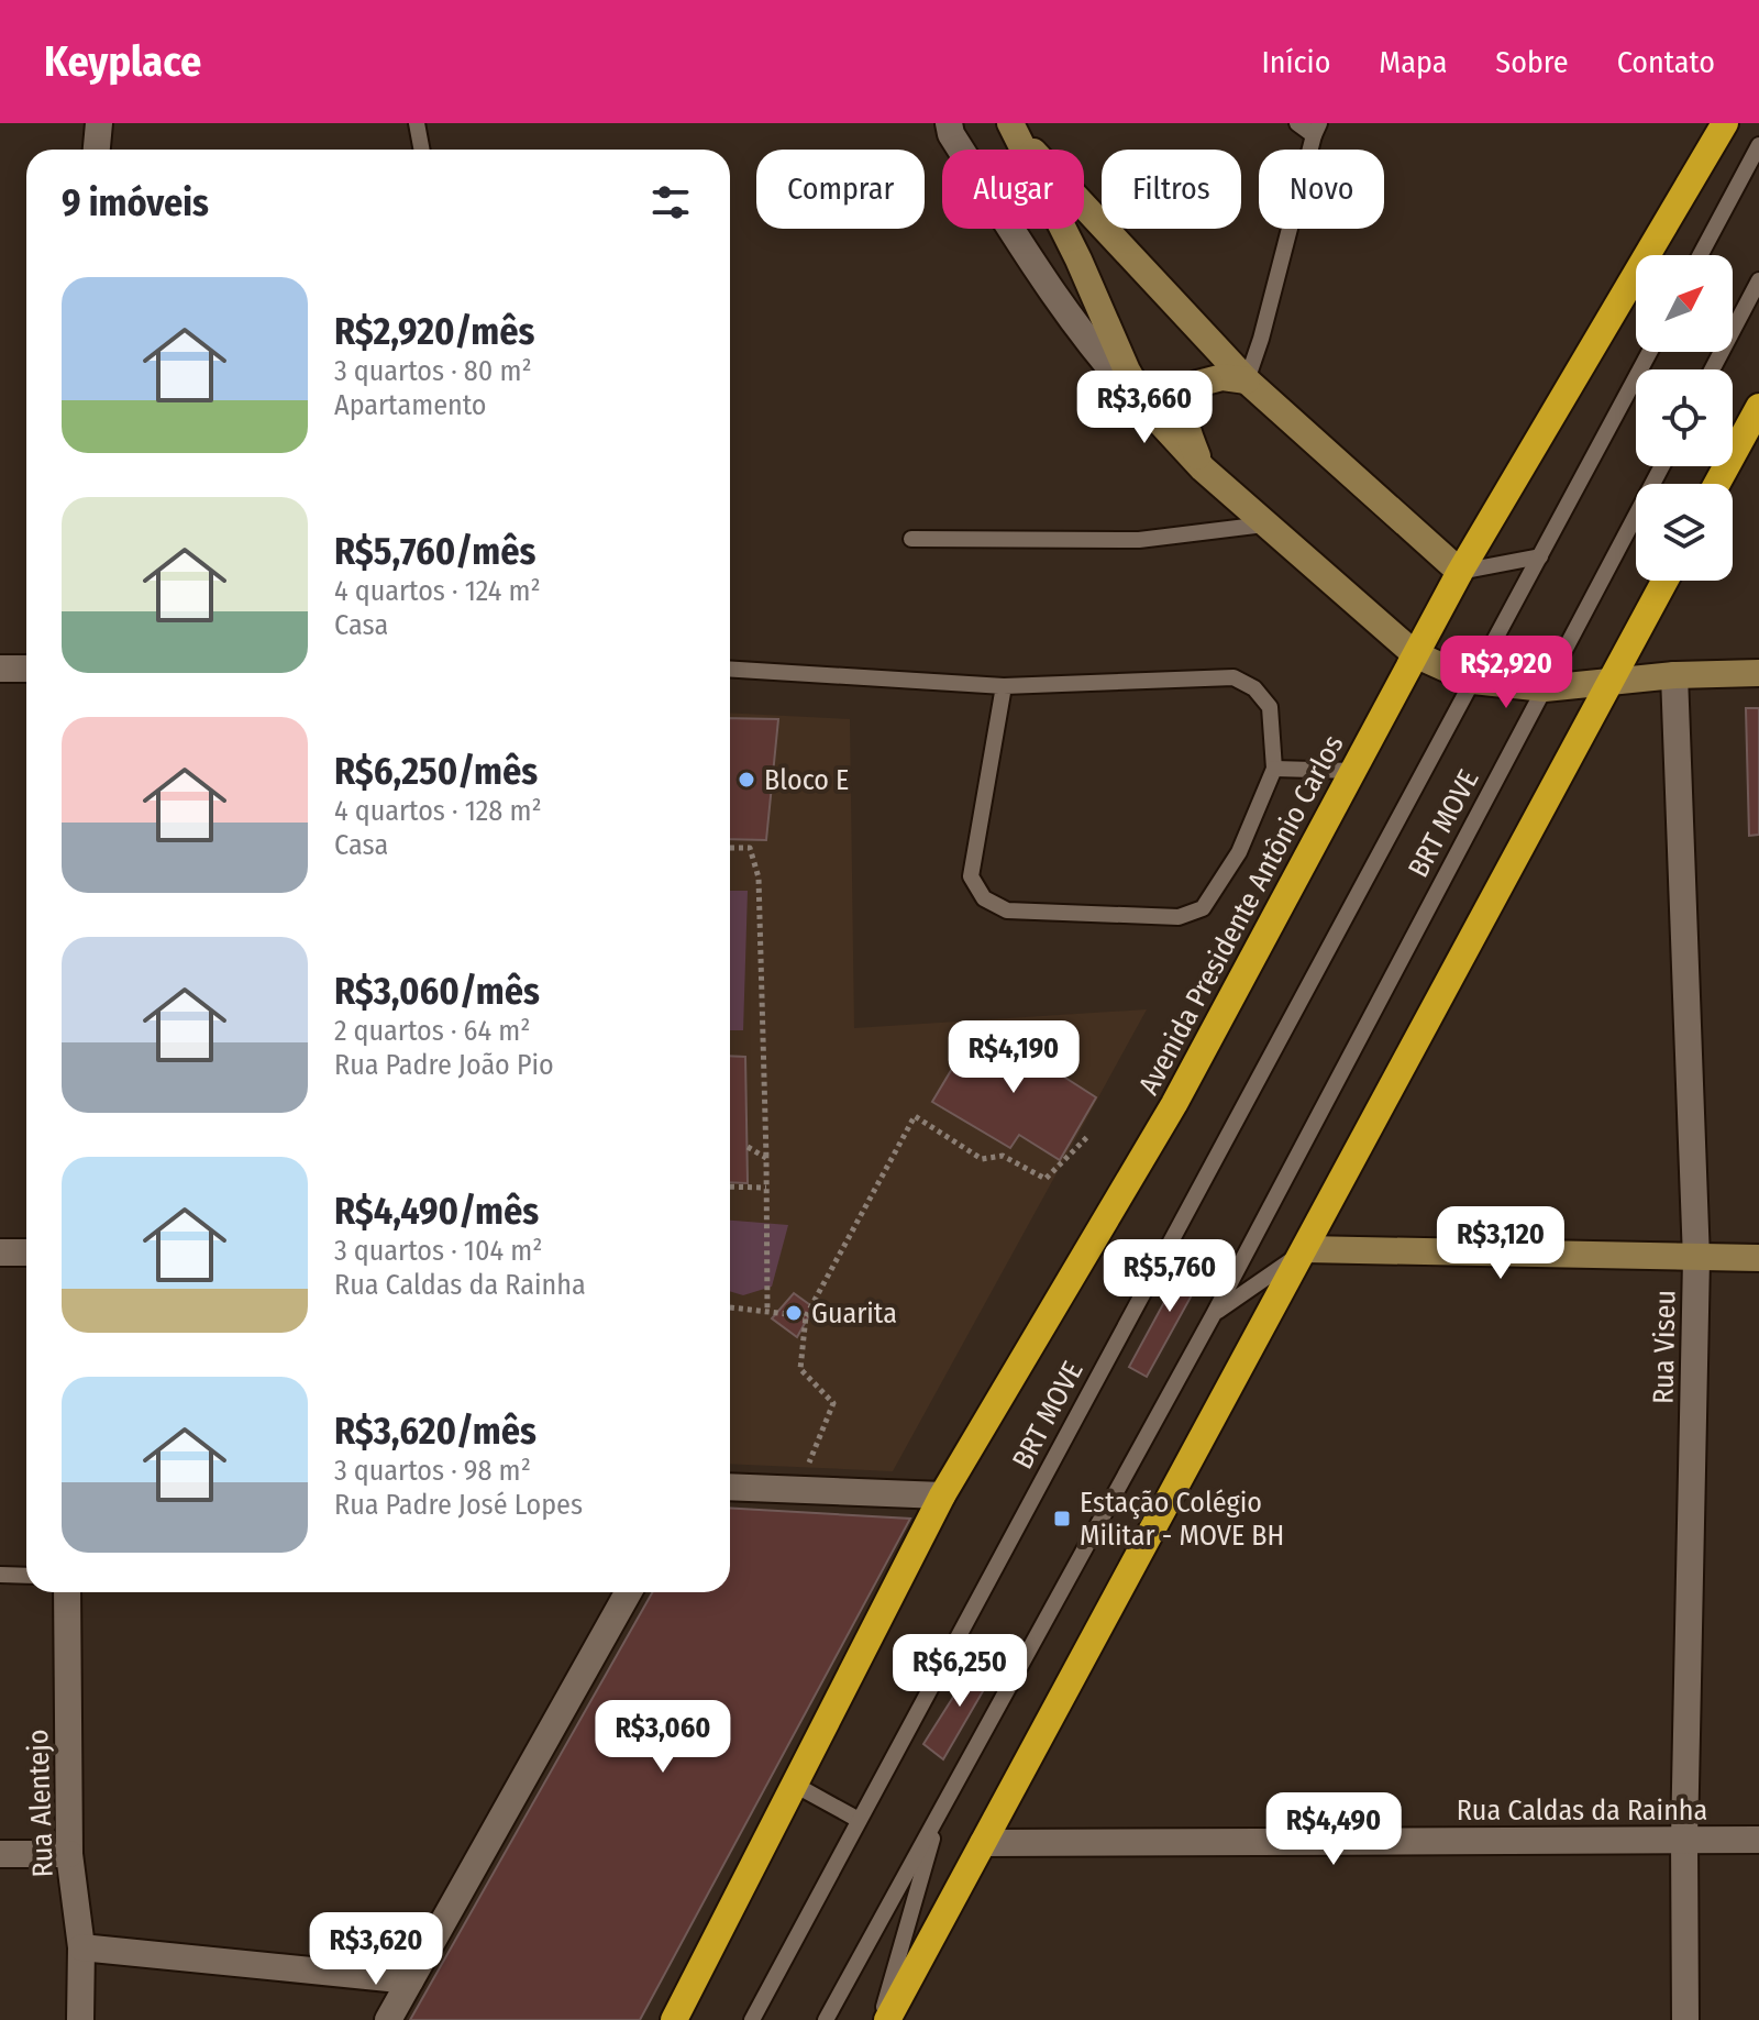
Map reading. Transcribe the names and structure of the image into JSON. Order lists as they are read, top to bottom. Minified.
{"streets":{"highway":["Avenida Presidente Antônio Carlos"],"street":["Rua Viseu","Rua Alentejo","Rua Caldas da Rainha"],"lane":["BRT MOVE"]},"crossings":[["Rua Viseu","Rua Caldas da Rainha"]],"places":{"other":["Bloco E","Guarita"],"transit":["Estação Colégio Militar - MOVE BH"]},"north":"top right","page":{"header":"Keyplace","nav":["Início","Mapa","Sobre","Contato"],"chip":["Comprar","Alugar","Filtros","Novo"],"heading":"9 imóveis","list":[{"name":"R$2,920/mês","note":"3 quartos · 80 m² · Apartamento"},{"name":"R$5,760/mês","note":"4 quartos · 124 m² · Casa"},{"name":"R$6,250/mês","note":"4 quartos · 128 m² · Casa"},{"name":"R$3,060/mês","note":"2 quartos · 64 m² · Rua Padre João Pio"},{"name":"R$4,490/mês","note":"3 quartos · 104 m² · Rua Caldas da Rainha"},{"name":"R$3,620/mês","note":"3 quartos · 98 m² · Rua Padre José Lopes"}],"price":["R$3,660","R$2,920","R$4,190","R$3,120","R$5,760","R$6,250","R$3,060","R$4,490","R$3,620"]}}
